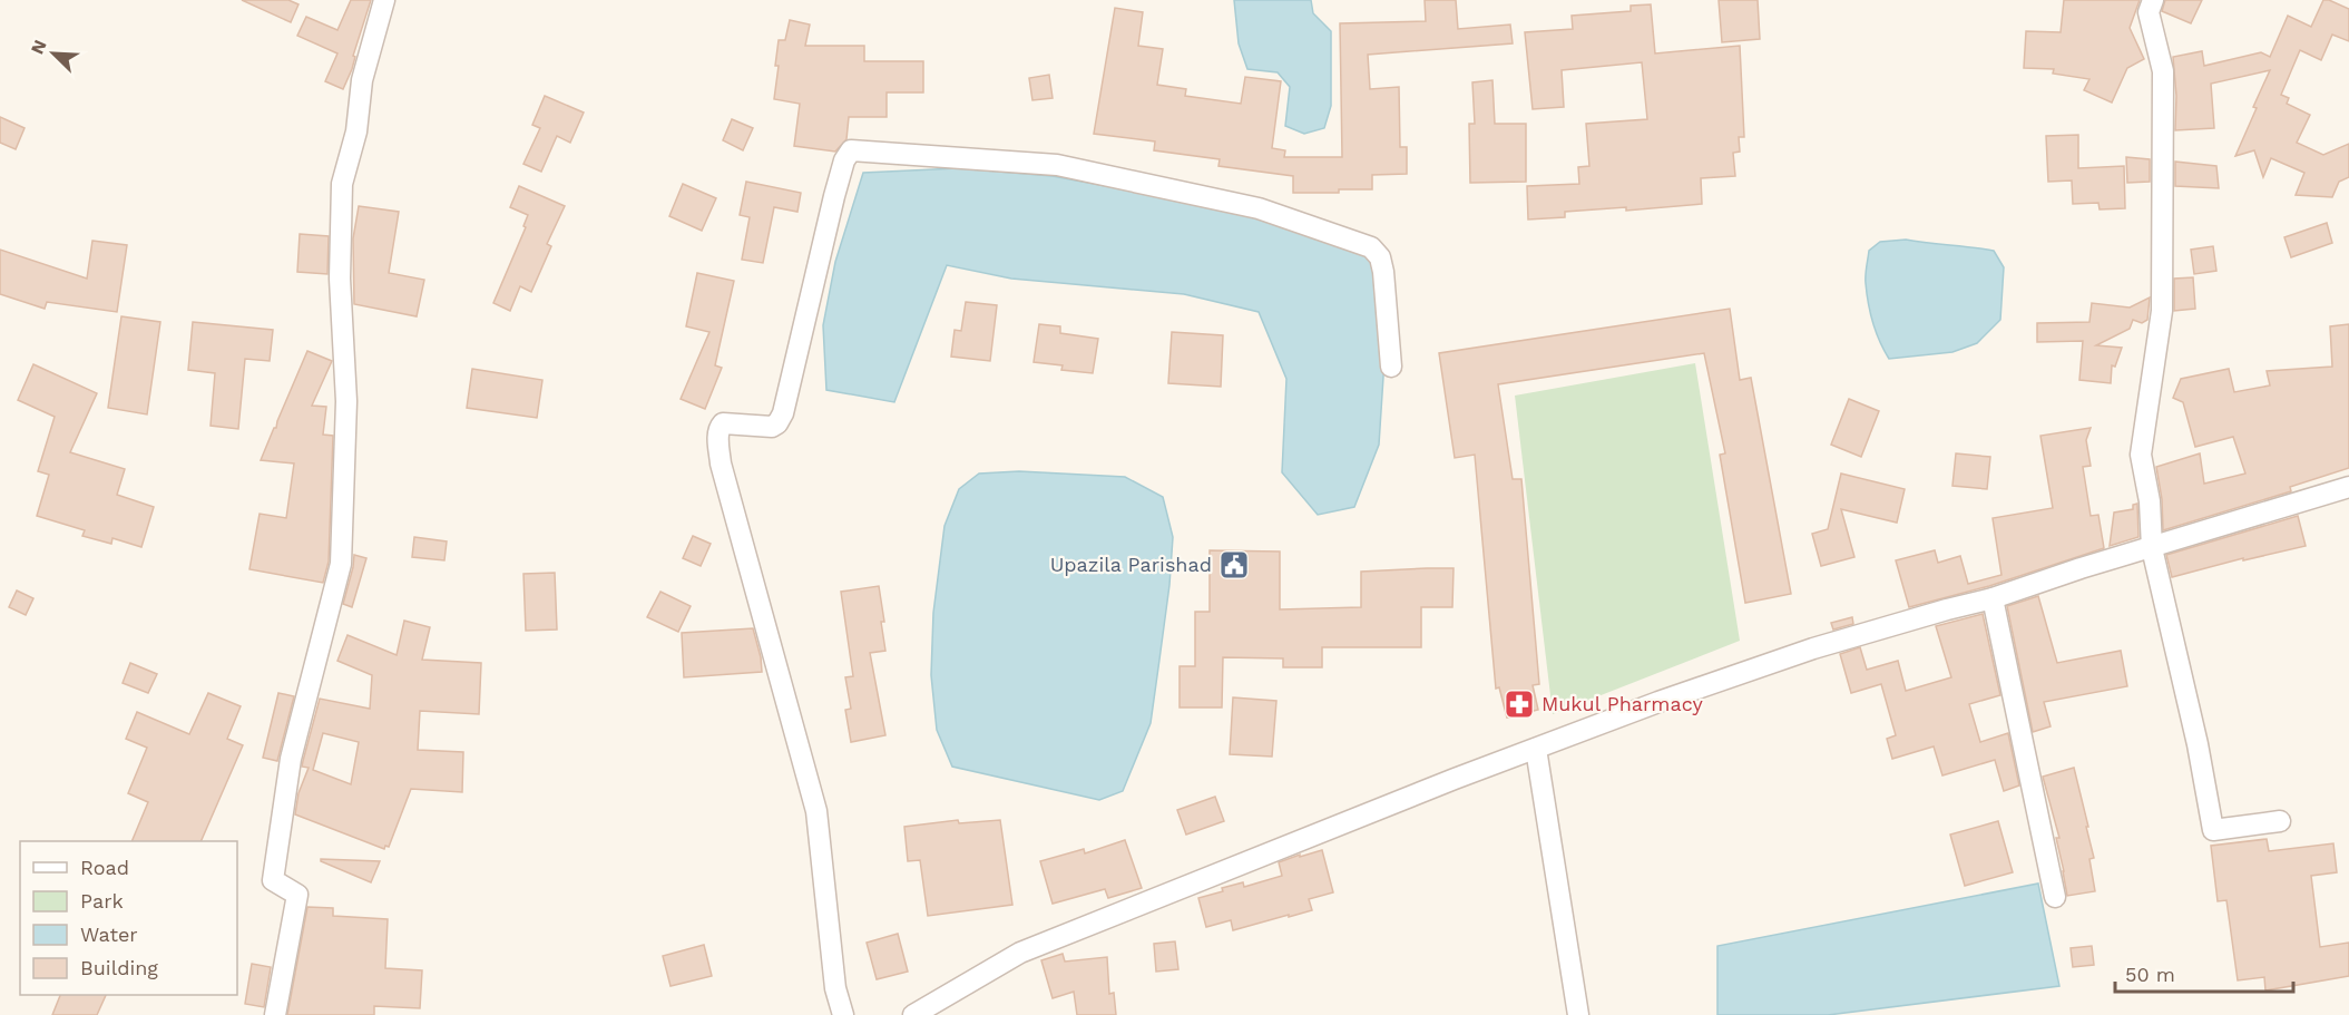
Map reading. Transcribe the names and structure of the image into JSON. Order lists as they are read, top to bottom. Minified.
{"places":{"public building":["Upazila Parishad"],"pharmacy":["Mukul Pharmacy"]},"legend":["Road","Park","Water","Building"],"scale_bar":"50 m","north":"top left"}
